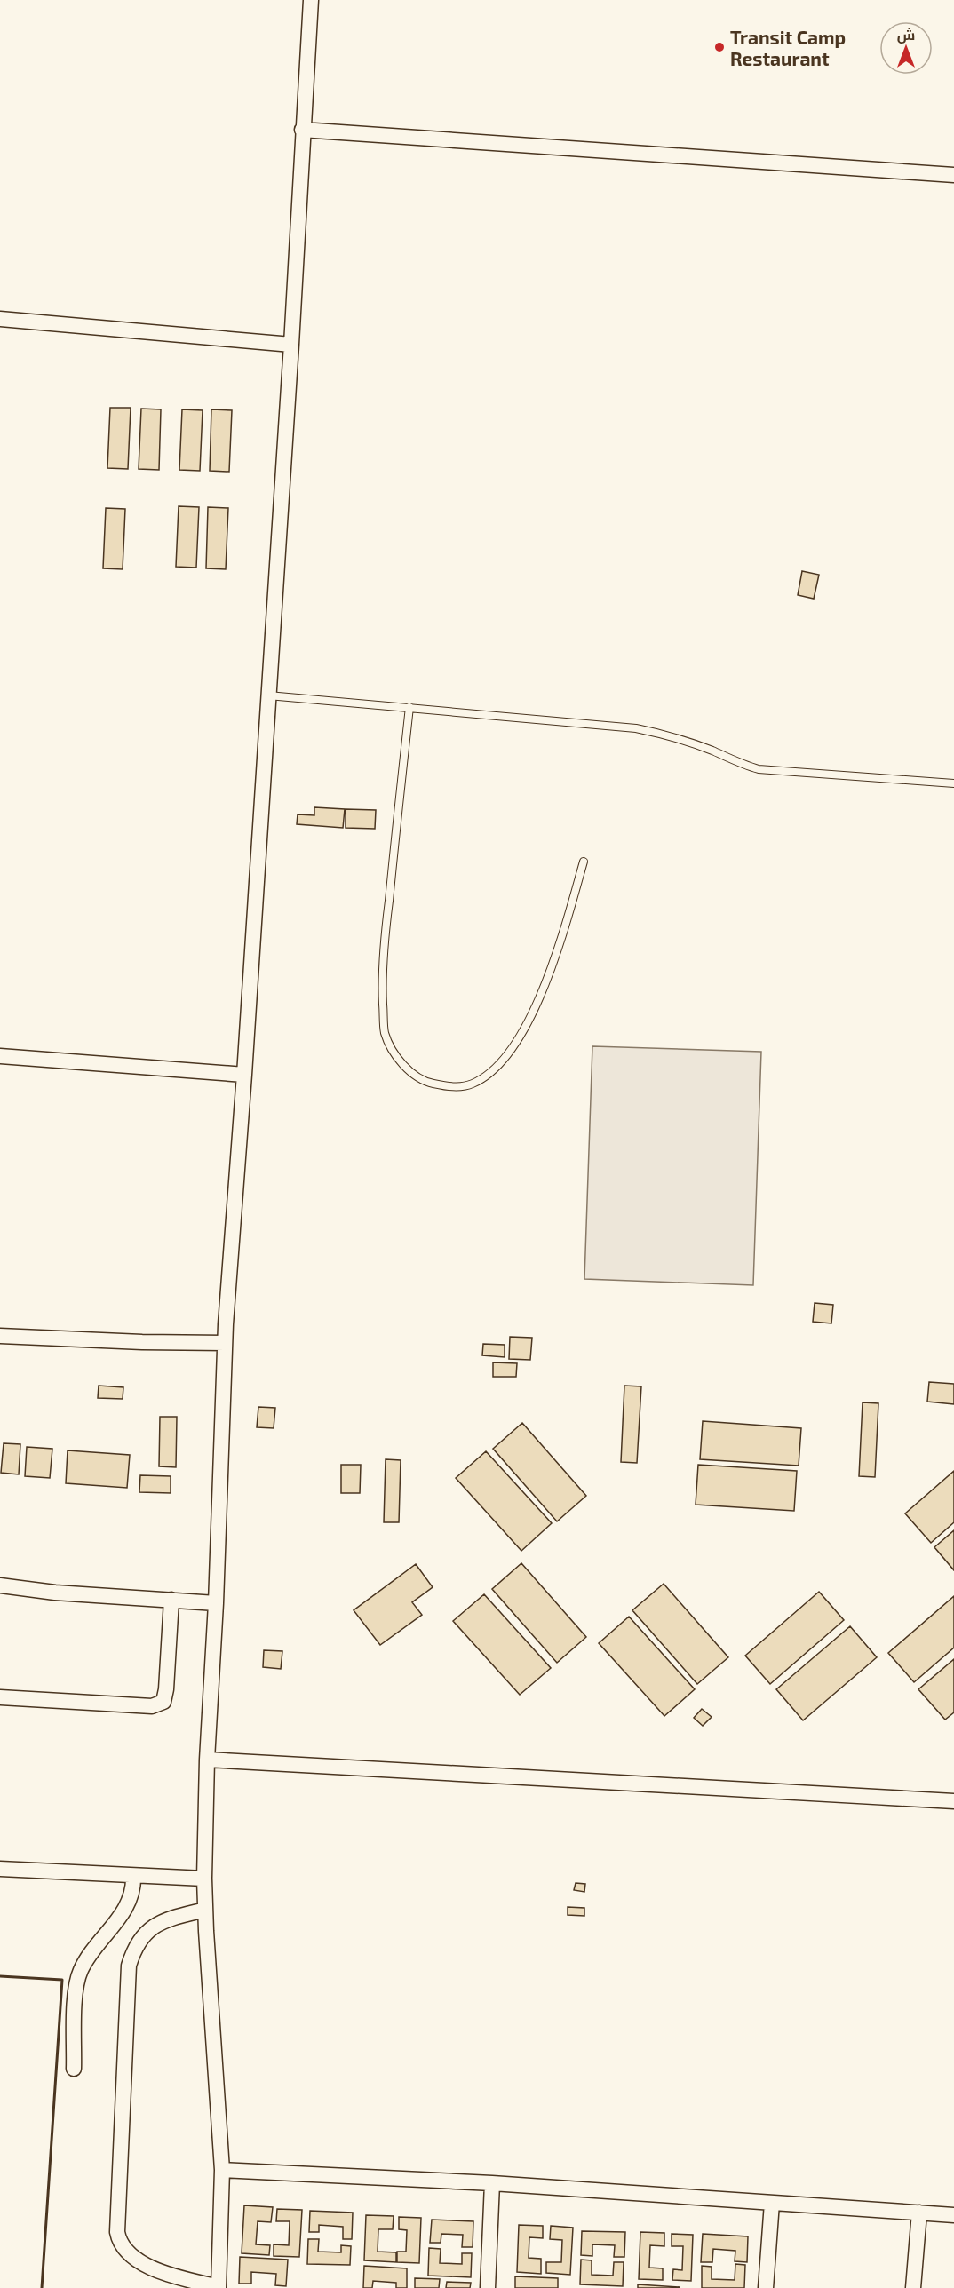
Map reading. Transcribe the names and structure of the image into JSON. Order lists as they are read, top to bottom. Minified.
{"places":["Transit Camp Restaurant"],"north":"top"}
